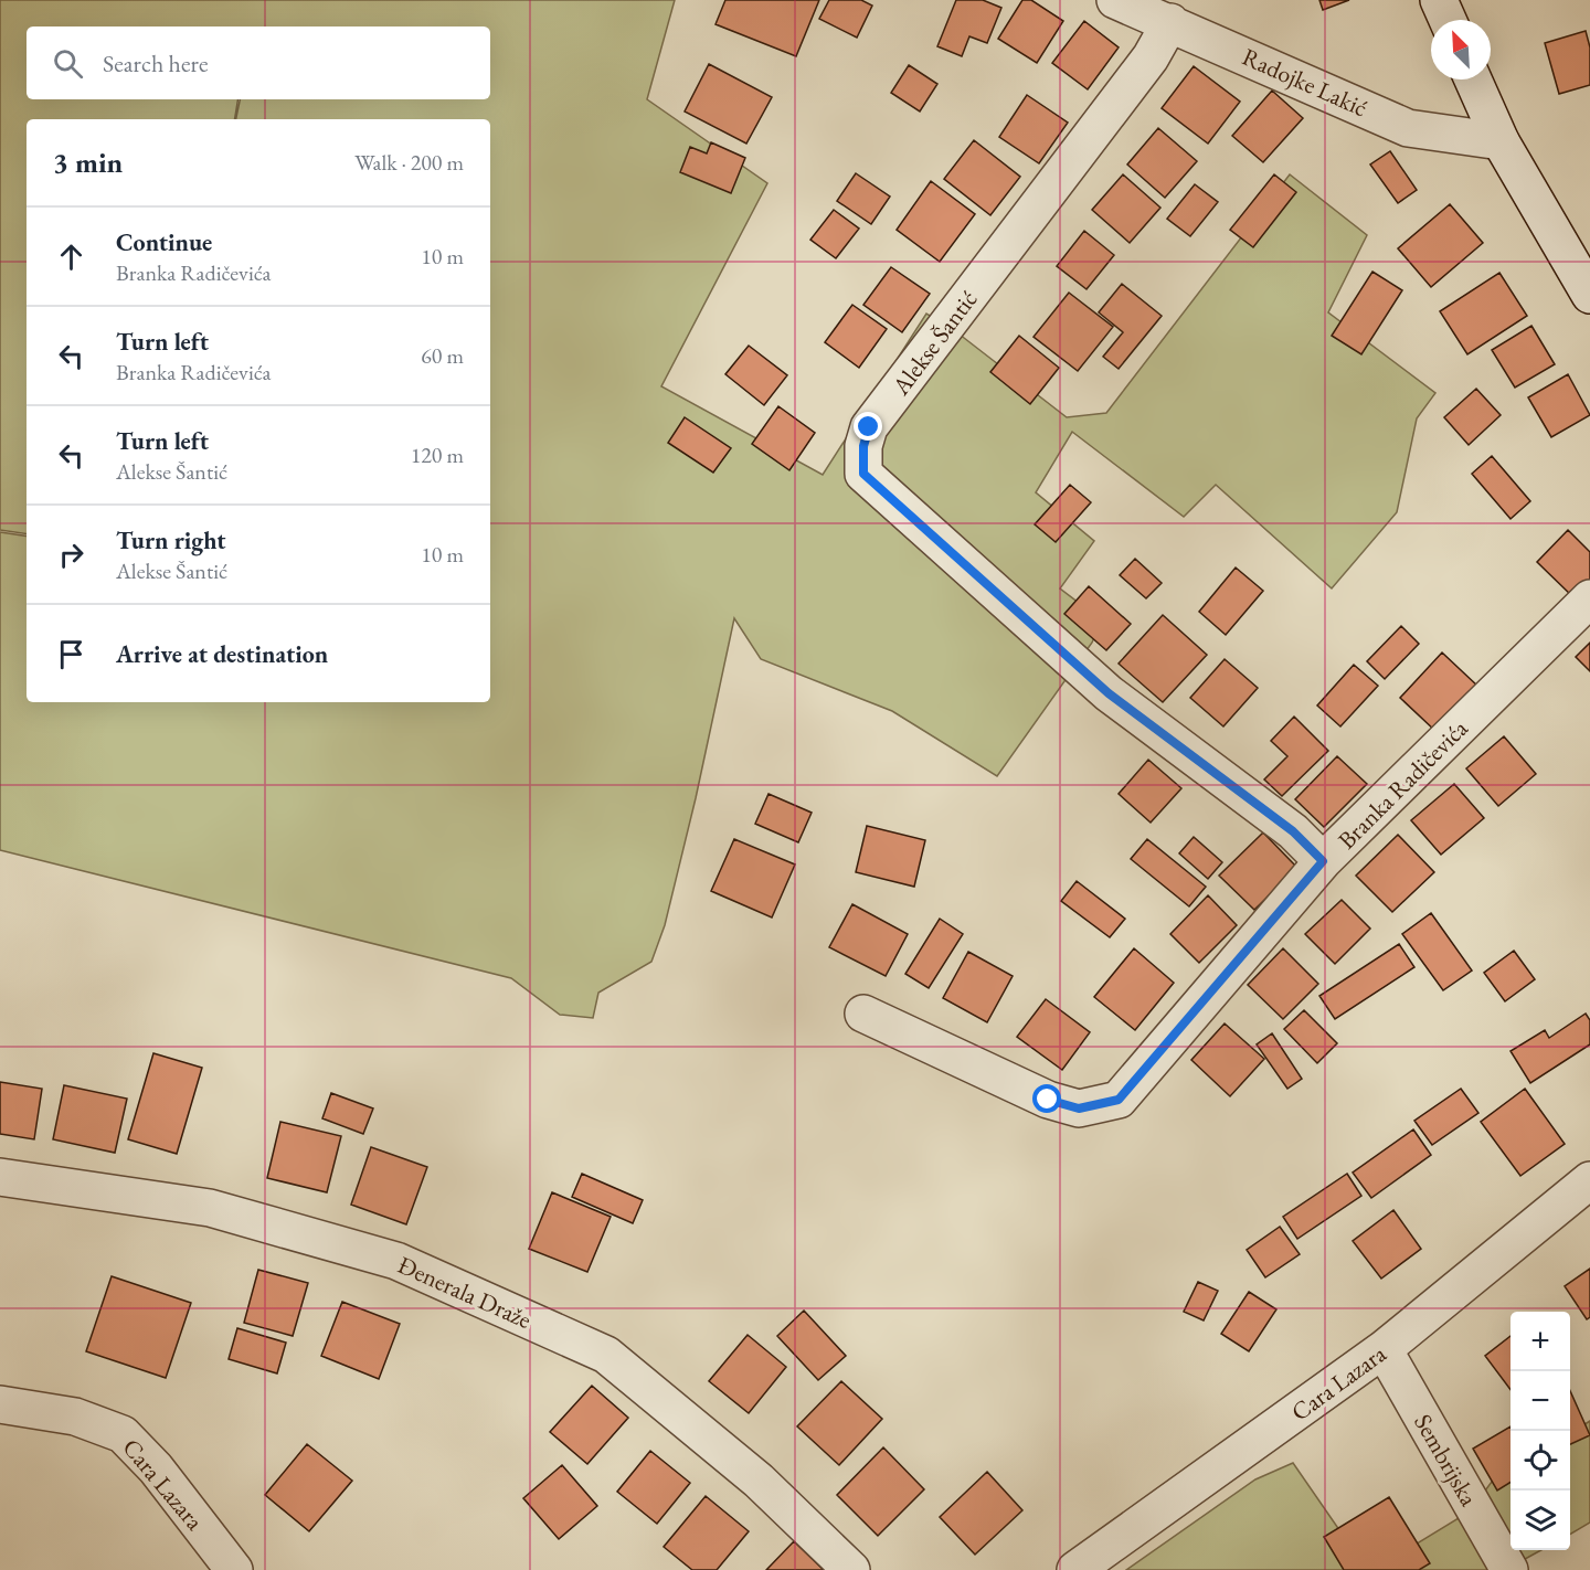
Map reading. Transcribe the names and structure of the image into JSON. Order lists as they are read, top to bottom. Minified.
{"streets":{"street":["Radojke Lakić","Alekse Šantić","Branka Radičevića","Đenerala Draže","Cara Lazara","Sembrijska"]},"crossings":[["Radojke Lakić","Alekse Šantić"],["Alekse Šantić","Branka Radičevića"],["Cara Lazara","Sembrijska"]],"north":"top left","page":{"search":"Search here","heading":["3 min","Walk · 200 m"],"list":[["Continue","Branka Radičevića","10 m"],["Turn left","Branka Radičevića","60 m"],["Turn left","Alekse Šantić","120 m"],["Turn right","Alekse Šantić","10 m"],"Arrive at destination"],"map_buttons":["+","−"]}}
